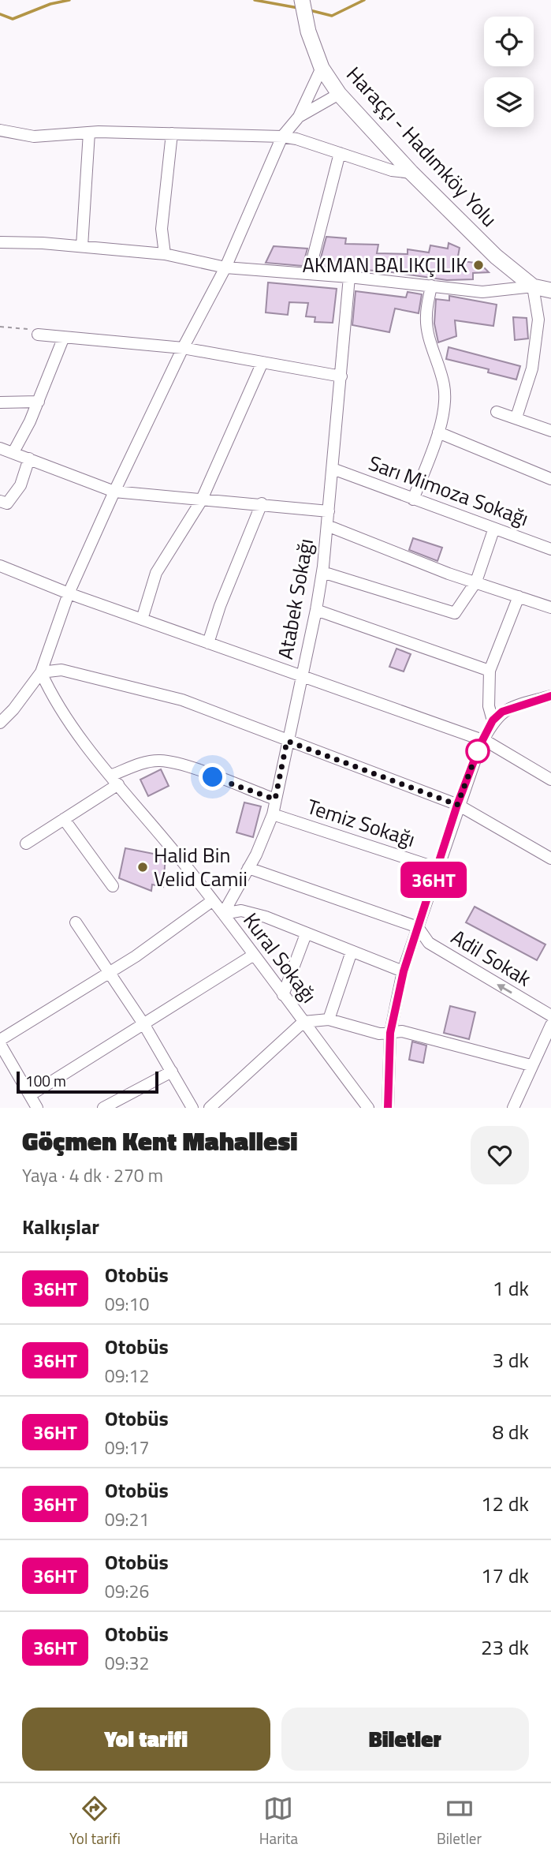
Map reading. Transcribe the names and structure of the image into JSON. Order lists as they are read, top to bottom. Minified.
{"streets":{"main road":["Haraççı - Hadımköy Yolu"],"street":["Sarı Mimoza Sokağı","Atabek Sokağı","Temiz Sokağı","Kural Sokağı","Adil Sokak"]},"crossings":[["Sarı Mimoza Sokağı","Atabek Sokağı"],["Atabek Sokağı","Temiz Sokağı"],["Atabek Sokağı","Kural Sokağı"]],"places":["AKMAN BALIKÇILIK","Halid Bin Velid Camii"],"lines":["bus line 36HT"],"scale_bar":"100 m","page":{"on_map":"36HT","scale":"100 m","heading":[["Göçmen Kent Mahallesi","Yaya · 4 dk · 270 m"],"Kalkışlar"],"list":[{"mark":"36HT","name":"Otobüs","note":"09:10","value":"1 dk"},{"mark":"36HT","name":"Otobüs","note":"09:12","value":"3 dk"},{"mark":"36HT","name":"Otobüs","note":"09:17","value":"8 dk"},{"mark":"36HT","name":"Otobüs","note":"09:21","value":"12 dk"},{"mark":"36HT","name":"Otobüs","note":"09:26","value":"17 dk"},{"mark":"36HT","name":"Otobüs","note":"09:32","value":"23 dk"}],"buttons":["Yol tarifi","Biletler"],"tabs":["Yol tarifi","Harita","Biletler"]}}
